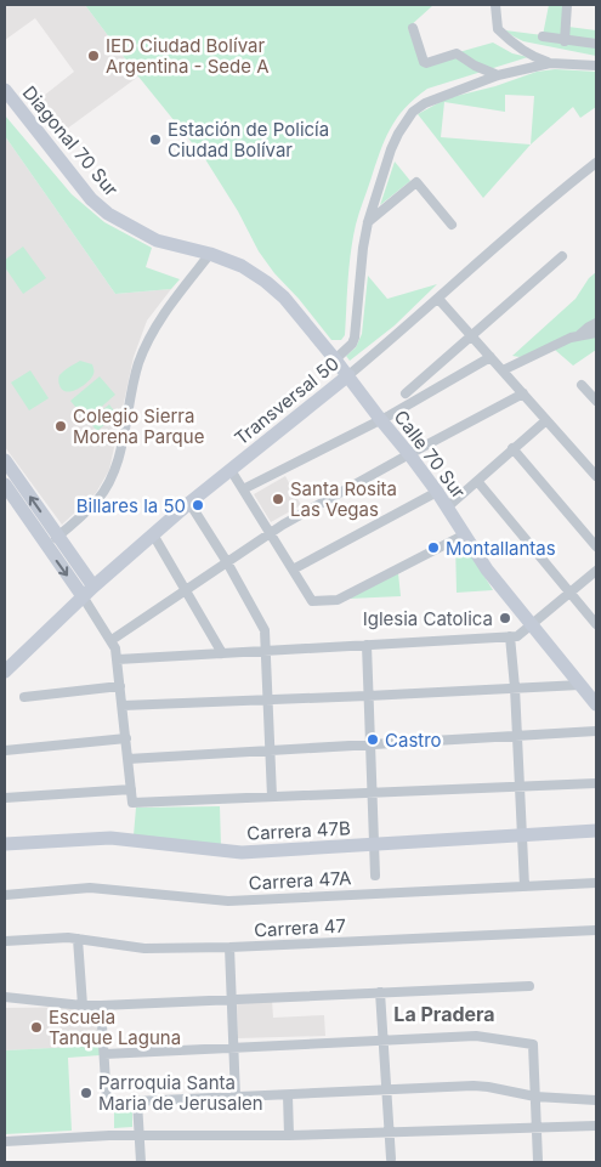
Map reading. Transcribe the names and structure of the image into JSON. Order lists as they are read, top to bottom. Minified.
{"streets":{"street":["Diagonal 70 Sur","Transversal 50","Calle 70 Sur","Carrera 47B","Carrera 47A","Carrera 47"]},"crossings":[["Diagonal 70 Sur","Calle 70 Sur"],["Transversal 50","Calle 70 Sur"]],"districts":["La Pradera"],"places":["IED Ciudad Bolívar Argentina - Sede A","Estación de Policía Ciudad Bolívar","Colegio Sierra Morena Parque","Santa Rosita Las Vegas","Billares la 50","Montallantas","Iglesia Catolica","Castro","Escuela Tanque Laguna","Parroquia Santa Maria de Jerusalen"]}
